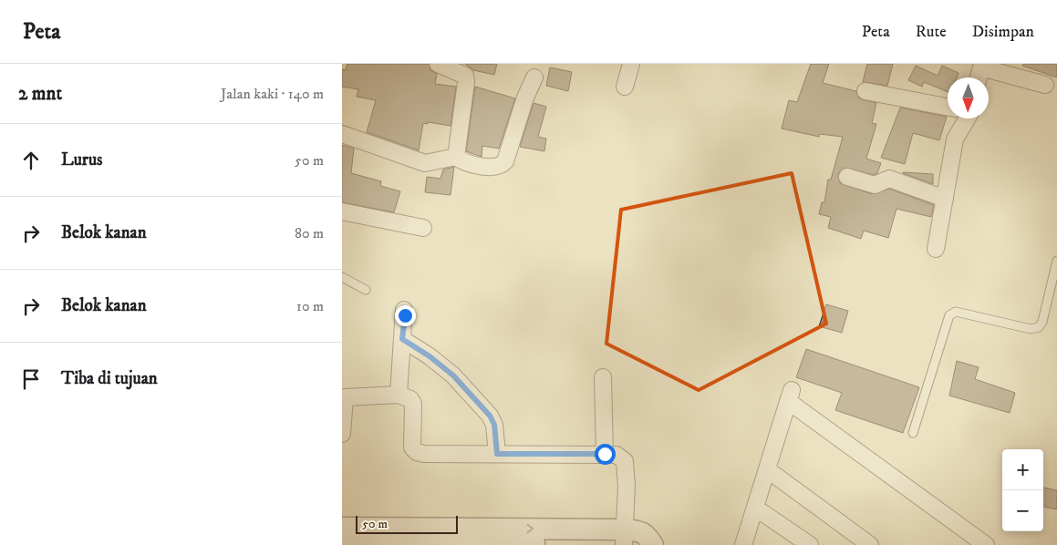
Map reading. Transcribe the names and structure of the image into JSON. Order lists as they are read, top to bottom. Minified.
{"scale_bar":"50 m","north":"bottom","page":{"header":"Peta","nav":["Peta","Rute","Disimpan"],"heading":["2 mnt","Jalan kaki · 140 m"],"list":[["Lurus","50 m"],["Belok kanan","80 m"],["Belok kanan","10 m"],"Tiba di tujuan"],"map_buttons":["+","−"],"scale":"50 m"}}
